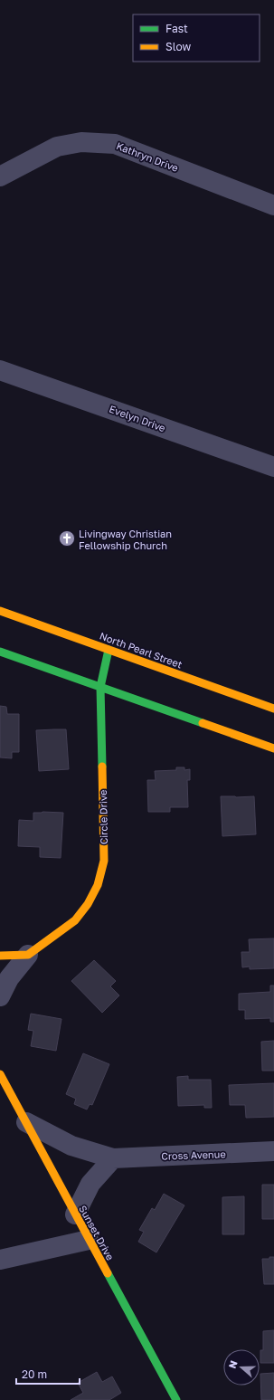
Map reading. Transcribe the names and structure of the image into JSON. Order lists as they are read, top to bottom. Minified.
{"streets":{"street":["Kathryn Drive","Evelyn Drive","North Pearl Street","Circle Drive","Cross Avenue","Sunset Drive"]},"crossings":[["North Pearl Street","Circle Drive"],["Cross Avenue","Sunset Drive"]],"places":{"church":["Livingway Christian Fellowship Church"]},"legend":["Fast","Slow"],"scale_bar":"20 m","north":"left"}
